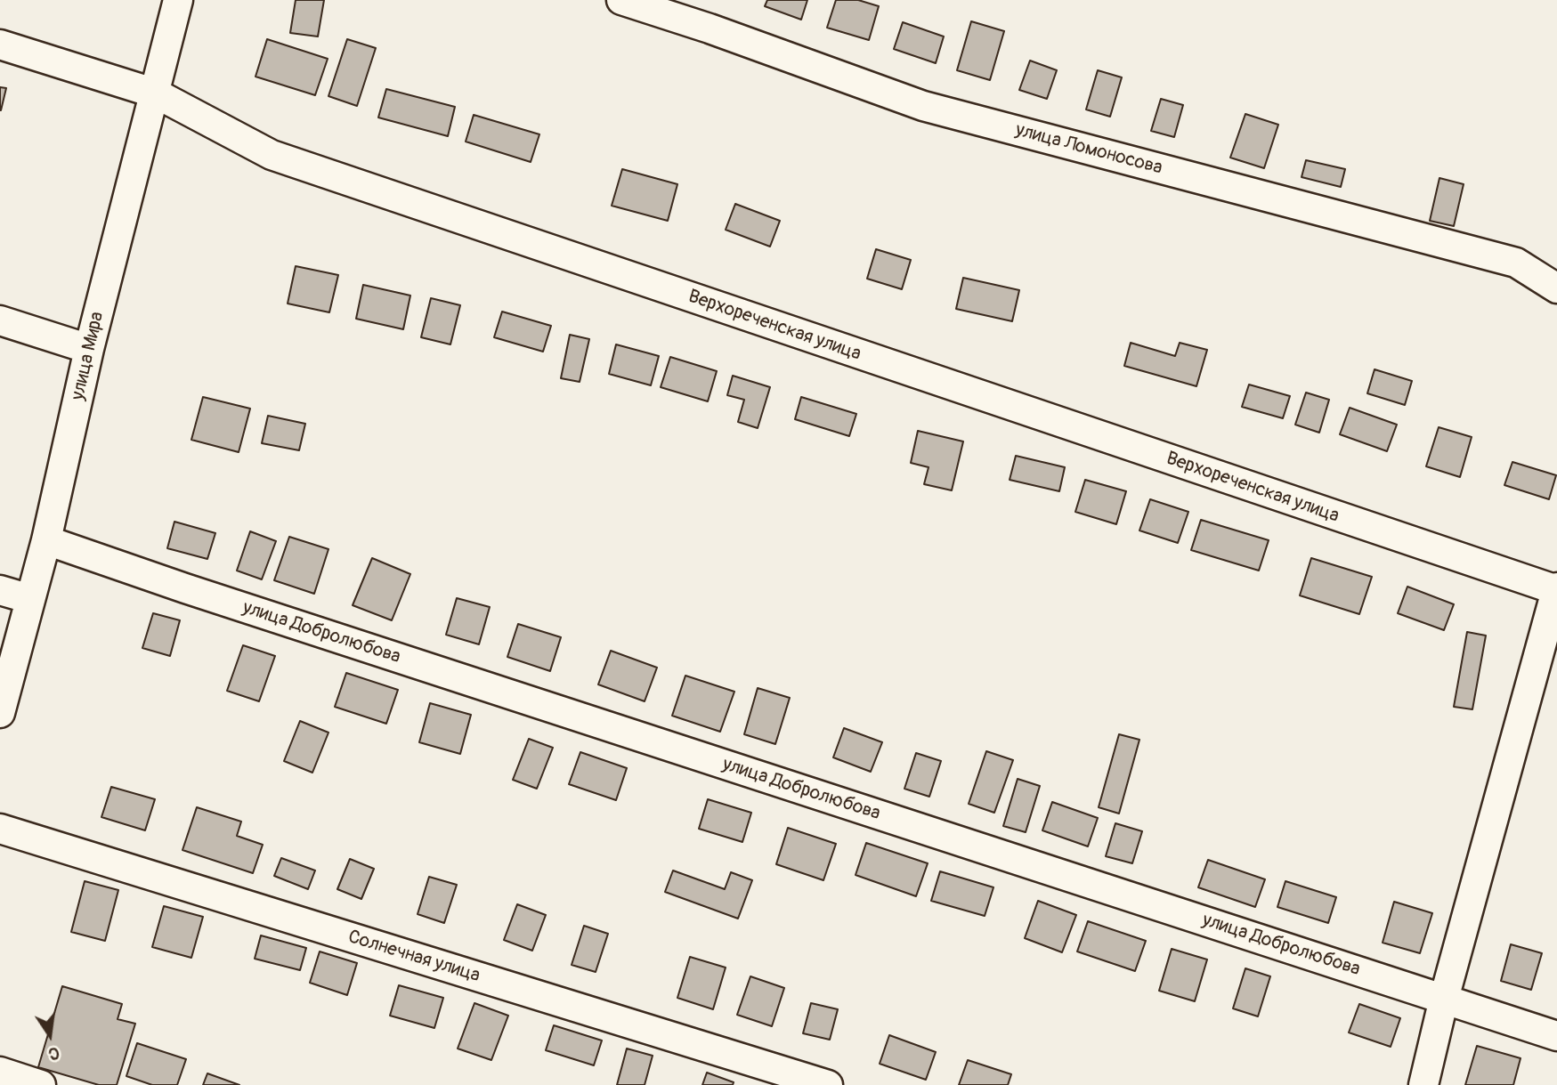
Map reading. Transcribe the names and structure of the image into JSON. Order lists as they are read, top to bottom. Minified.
{"streets":{"street":["улица Ломоносова","Верхореченская улица","улица Мира","улица Добролюбова","Солнечная улица"]},"crossings":[["Верхореченская улица","улица Мира"],["улица Мира","улица Добролюбова"]],"north":"bottom"}
